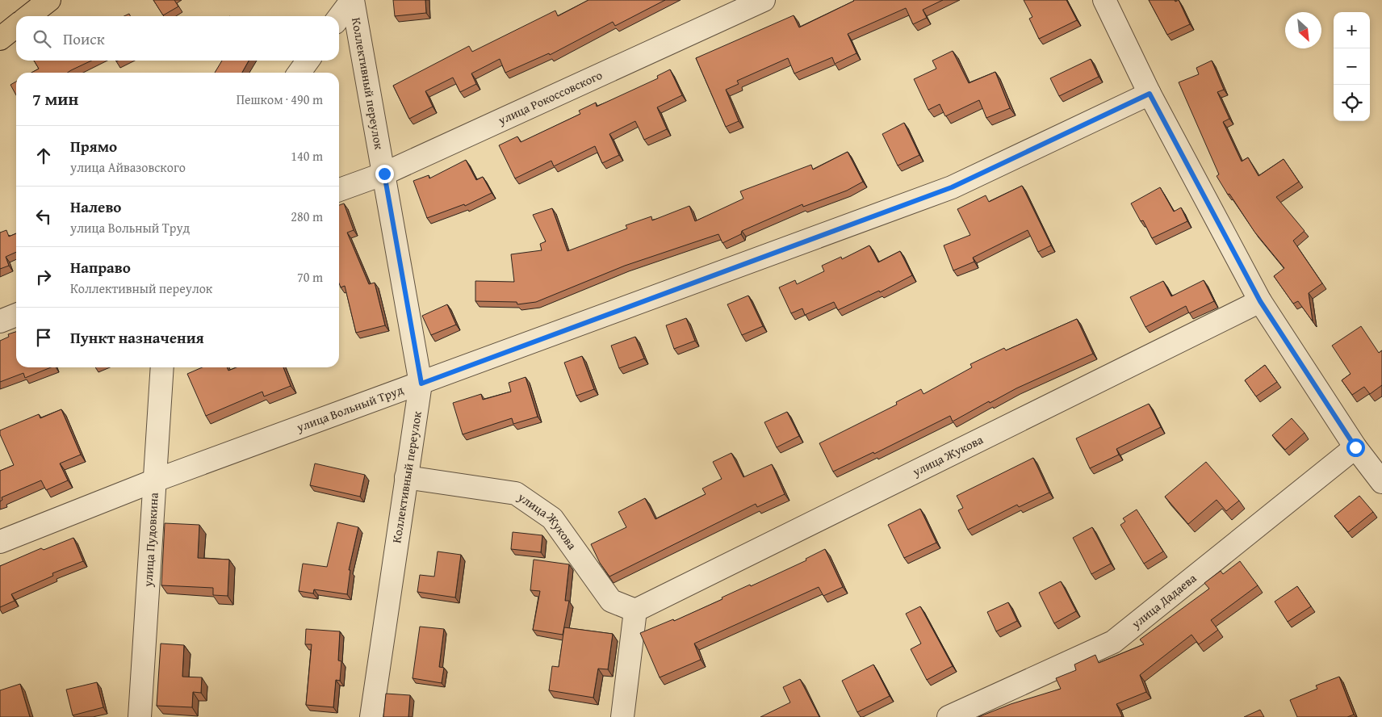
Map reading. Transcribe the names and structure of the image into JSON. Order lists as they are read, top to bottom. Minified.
{"streets":{"street":["Коллективный переулок","улица Рокоссовского","улица Вольный Труд","улица Жукова","улица Пудовкина","улица Дадаева"]},"crossings":[["Коллективный переулок","улица Рокоссовского"],["Коллективный переулок","улица Вольный Труд"],["Коллективный переулок","улица Жукова"],["улица Вольный Труд","улица Пудовкина"]],"north":"bottom right","page":{"map_buttons":["+","−"],"search":"Поиск","heading":["7 мин","Пешком · 490 m"],"list":[["Прямо","улица Айвазовского","140 m"],["Налево","улица Вольный Труд","280 m"],["Направо","Коллективный переулок","70 m"],"Пункт назначения"]}}
